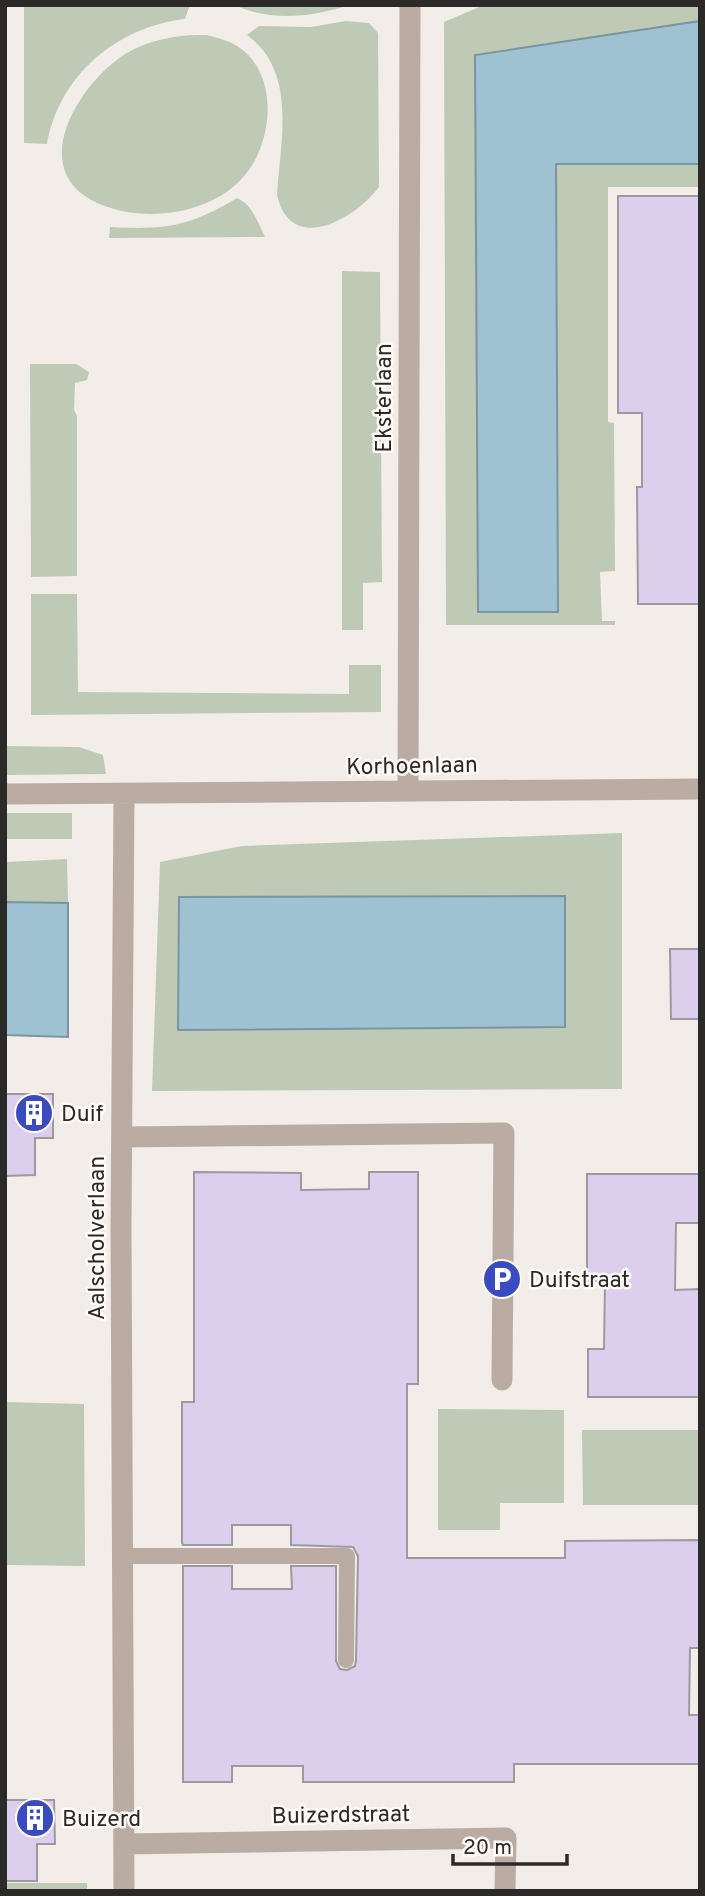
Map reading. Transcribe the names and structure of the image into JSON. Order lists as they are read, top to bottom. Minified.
{"streets":{"street":["Eksterlaan","Korhoenlaan","Aalscholverlaan","Buizerdstraat"]},"crossings":[["Eksterlaan","Korhoenlaan"],["Korhoenlaan","Aalscholverlaan"],["Aalscholverlaan","Buizerdstraat"]],"places":{"building":["Duif","Buizerd"],"parking":["Duifstraat"]},"scale_bar":"20 m"}
